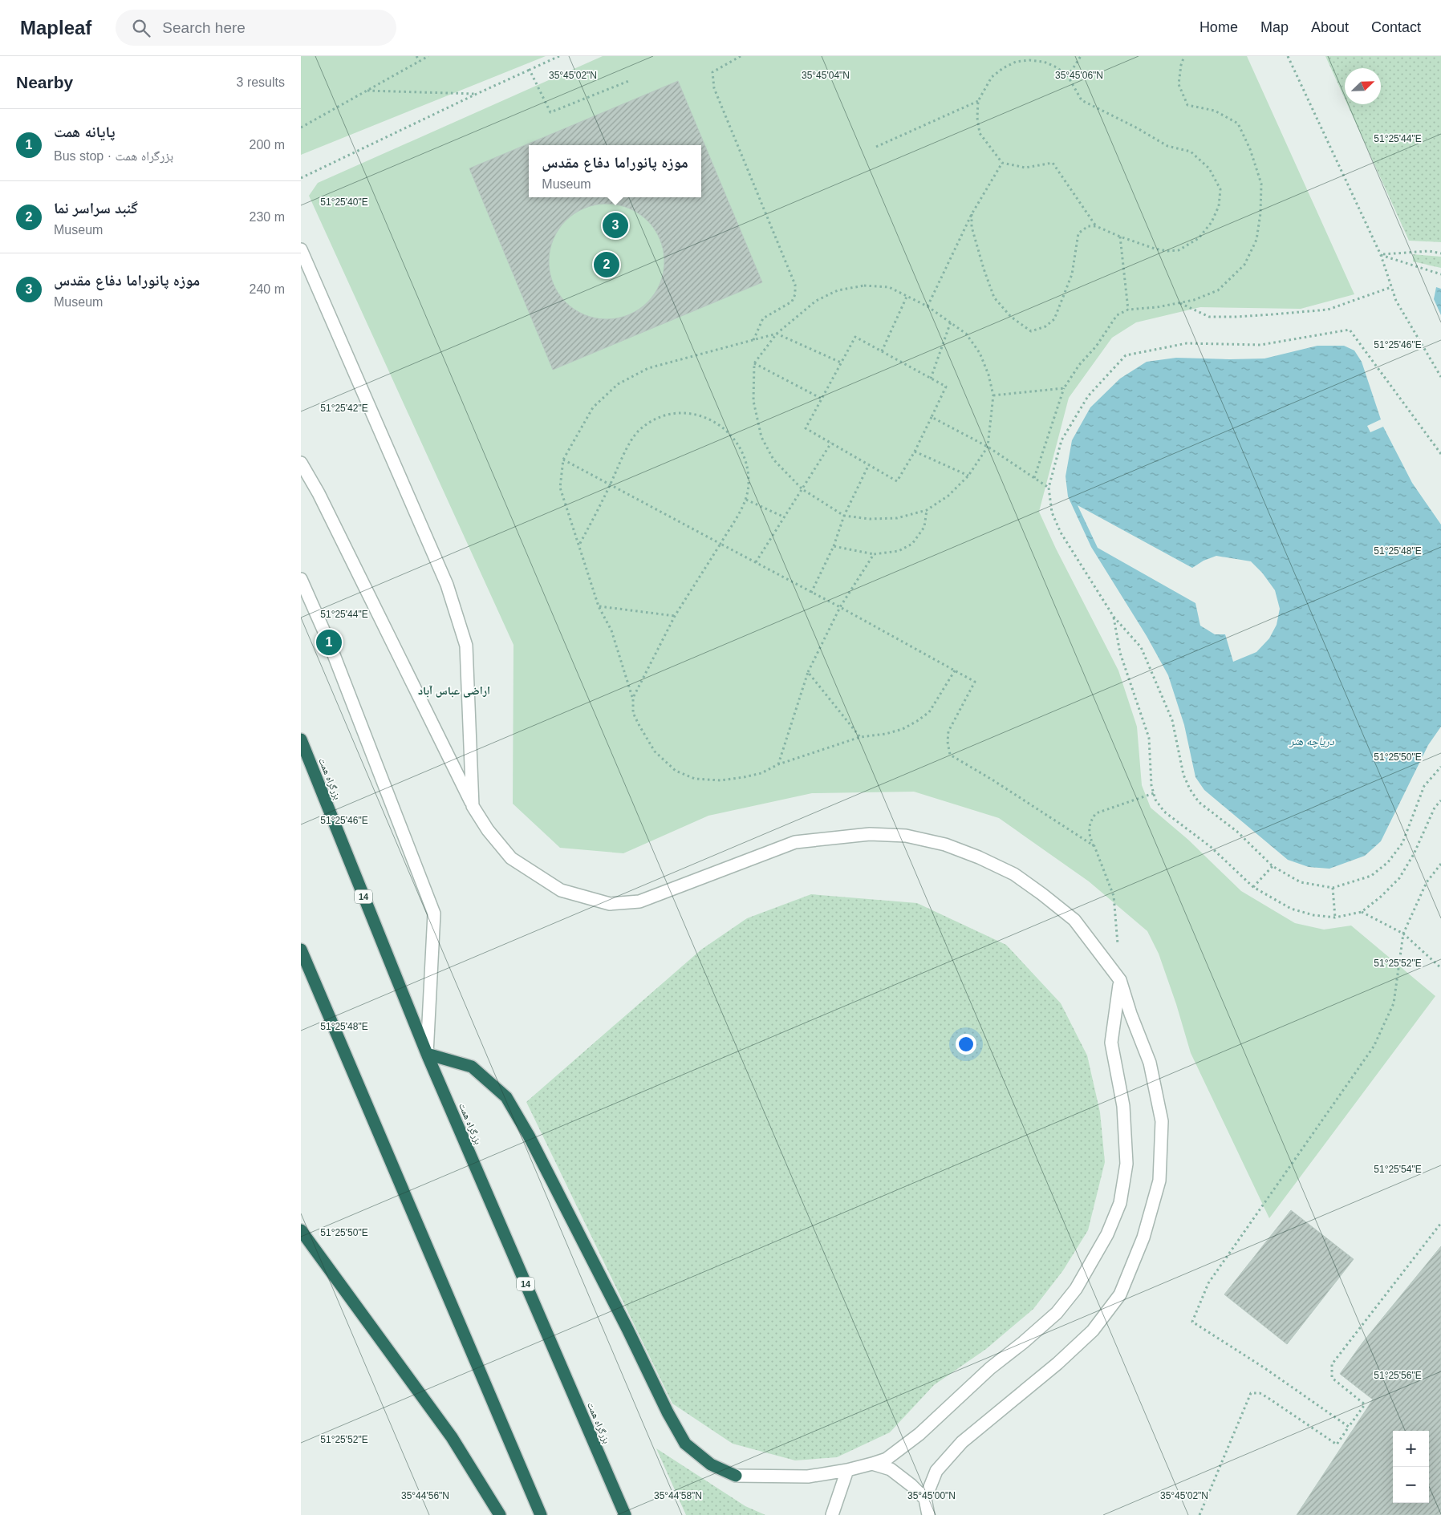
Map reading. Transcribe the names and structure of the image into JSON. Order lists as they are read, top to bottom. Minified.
{"streets":{"highway":["بزرگراه همت","14"]},"districts":["اراضی عباس آباد"],"water":["دریاچه هنر"],"north":"top right","page":{"header":"Mapleaf","search":"Search here","nav":["Home","Map","About","Contact"],"heading":["Nearby","3 results"],"list":[{"mark":"1","name":"پایانه همت","note":"Bus stop · بزرگراه همت","value":"200 m"},{"mark":"2","name":"گنبد سراسر نما","note":"Museum","value":"230 m"},{"mark":"3","name":"موزه پانوراما دفاع مقدس","note":"Museum","value":"240 m"}],"popup":["موزه پانوراما دفاع مقدس","Museum"],"pins":["3","2","1"],"map_buttons":["+","−"]},"coordinates":["35°45'02\"N","35°45'04\"N","35°45'06\"N","51°25'44\"E","51°25'40\"E","51°25'46\"E","51°25'42\"E","51°25'48\"E","51°25'50\"E","51°25'52\"E","51°25'54\"E","51°25'56\"E","35°44'56\"N","35°44'58\"N","35°45'00\"N"]}
